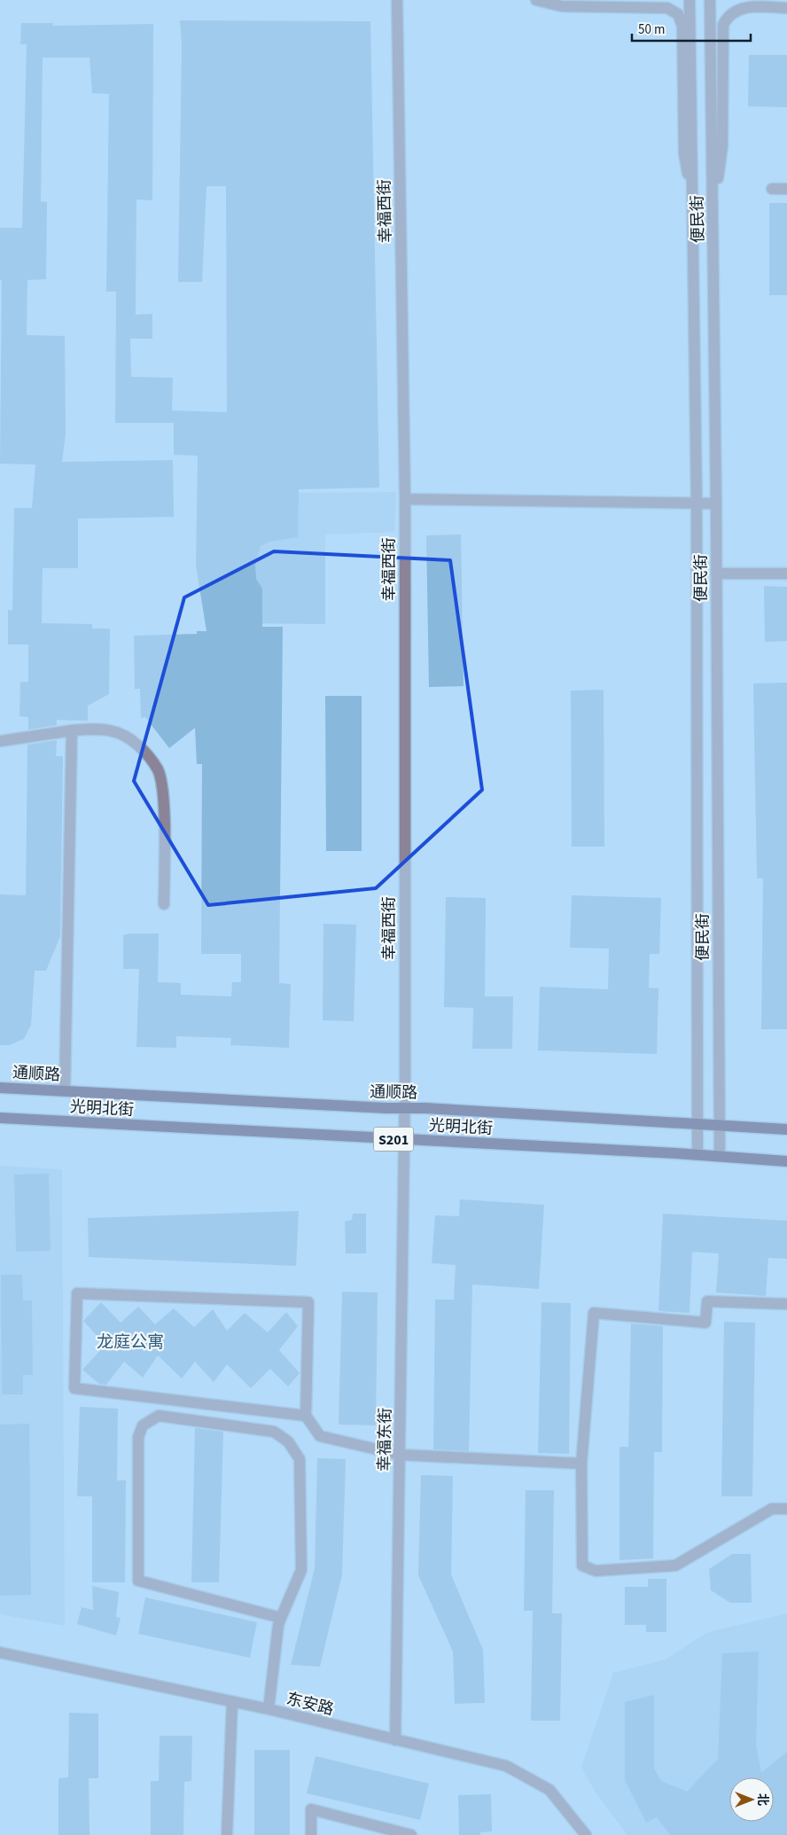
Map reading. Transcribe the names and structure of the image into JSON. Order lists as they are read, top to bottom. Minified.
{"streets":{"main road":["通顺路","光明北街","S201"],"street":["幸福西街","便民街","幸福东街","东安路"]},"crossings":[["幸福西街","通顺路"],["幸福西街","光明北街"],["幸福西街","幸福东街"],["便民街","通顺路"],["便民街","光明北街"],["光明北街","幸福东街"],["幸福东街","东安路"]],"districts":["龙庭公寓"],"scale_bar":"50 m","north":"right"}
